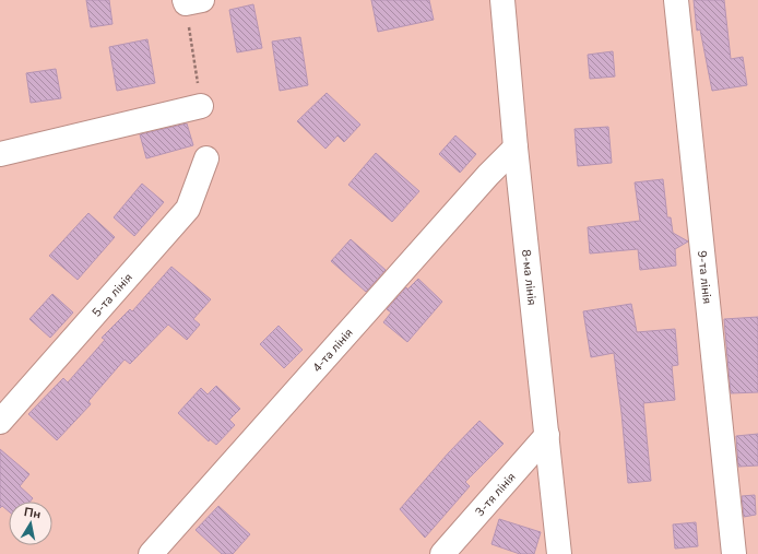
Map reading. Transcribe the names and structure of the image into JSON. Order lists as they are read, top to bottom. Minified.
{"streets":{"street":["8-ма лінія","9-та лінія","5-та лінія","4-та лінія","3-тя лінія"]},"crossings":[["8-ма лінія","4-та лінія"],["8-ма лінія","3-тя лінія"]],"north":"top"}
